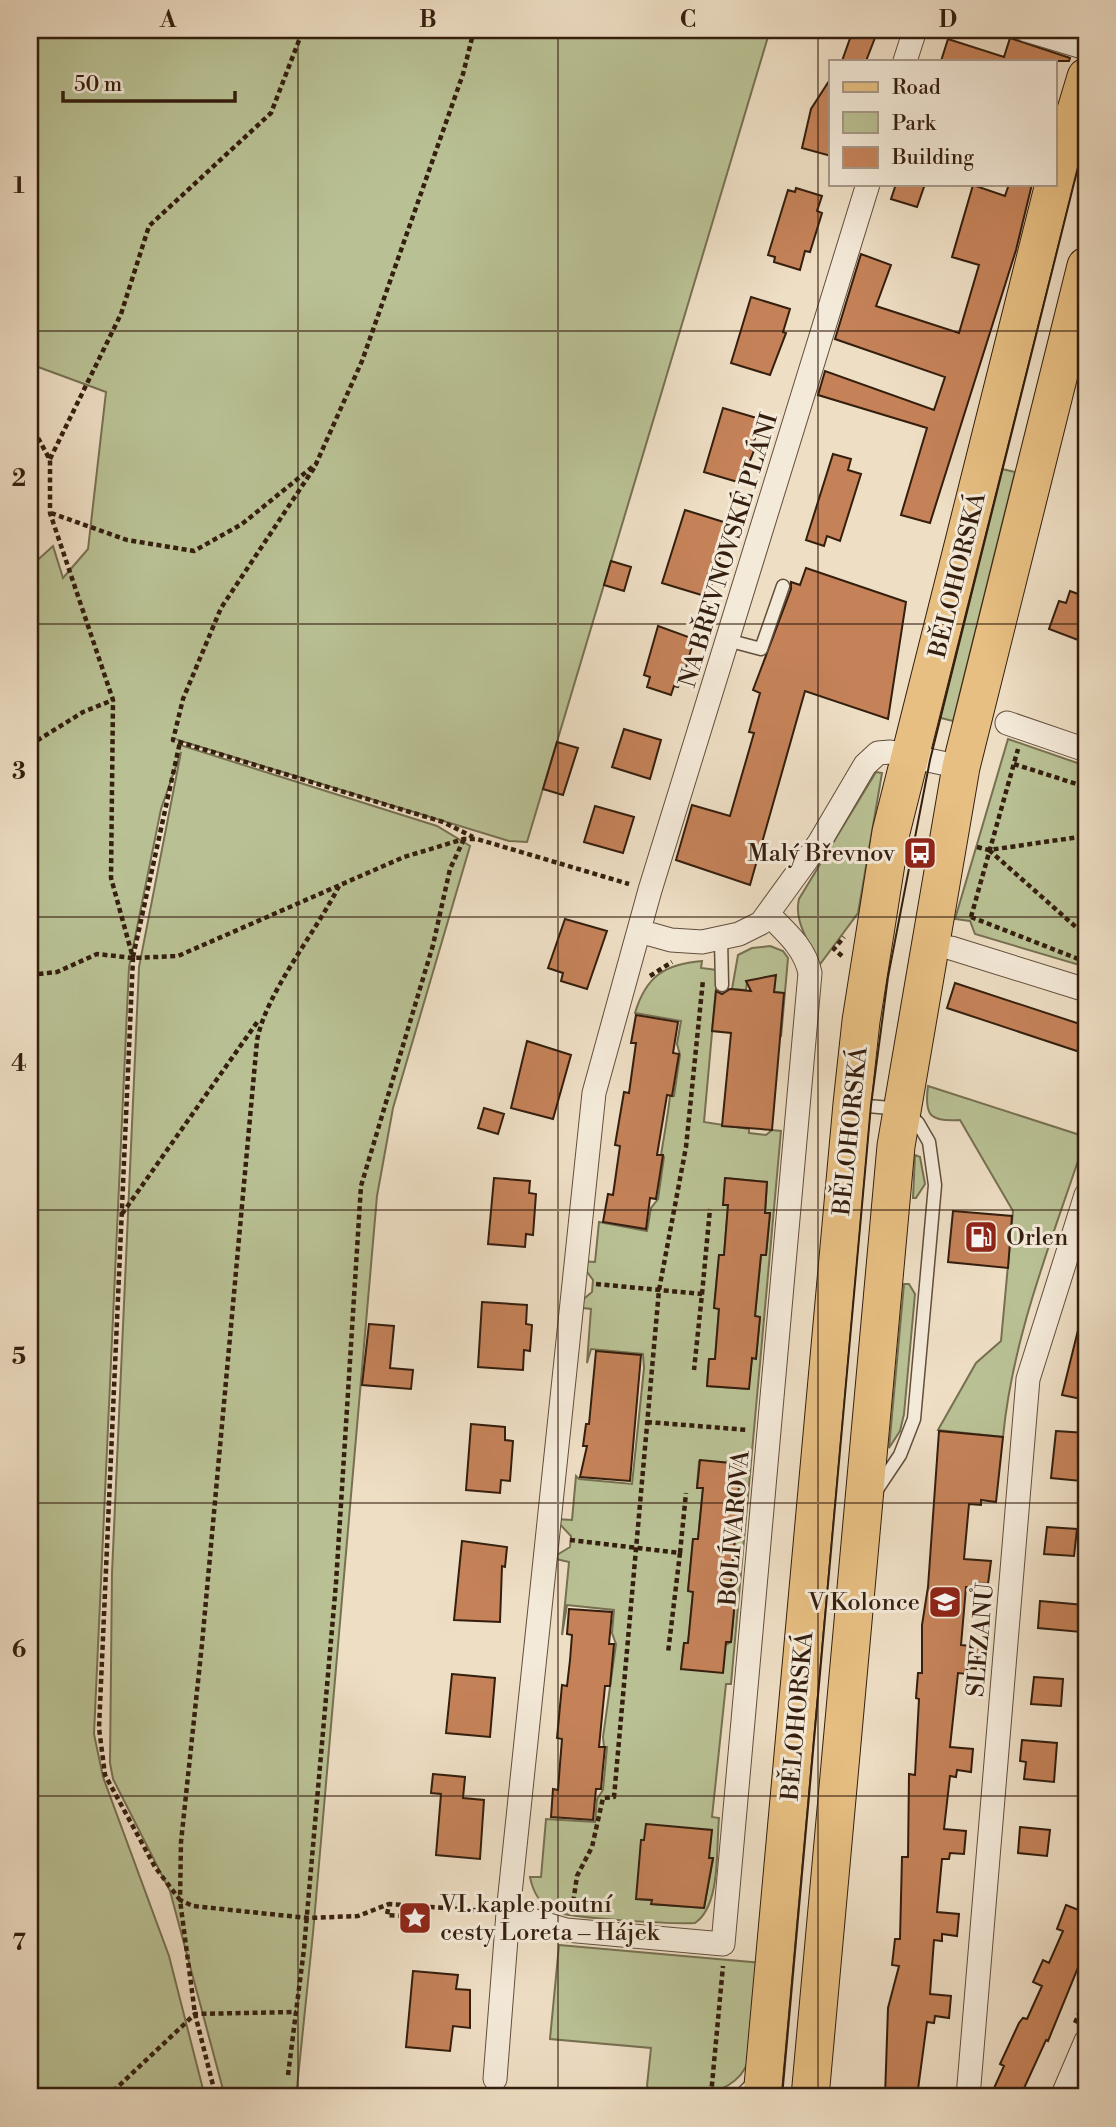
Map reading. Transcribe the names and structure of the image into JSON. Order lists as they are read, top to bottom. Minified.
{"streets":{"main road":["BĚLOHORSKÁ"],"street":["NA BŘEVNOVSKÉ PLÁNI","BOLÍVAROVA","SLEZANŮ"]},"places":{"bus stop":["Malý Břevnov"],"fuel station":["Orlen"],"school or university":["V Kolonce"],"place":["VI. kaple poutní cesty Loreta – Hájek"]},"legend":["Road","Park","Building"],"scale_bar":"50 m","grid":{"columns":["A","B","C","D"],"rows":["1","2","3","4","5","6","7"]}}
